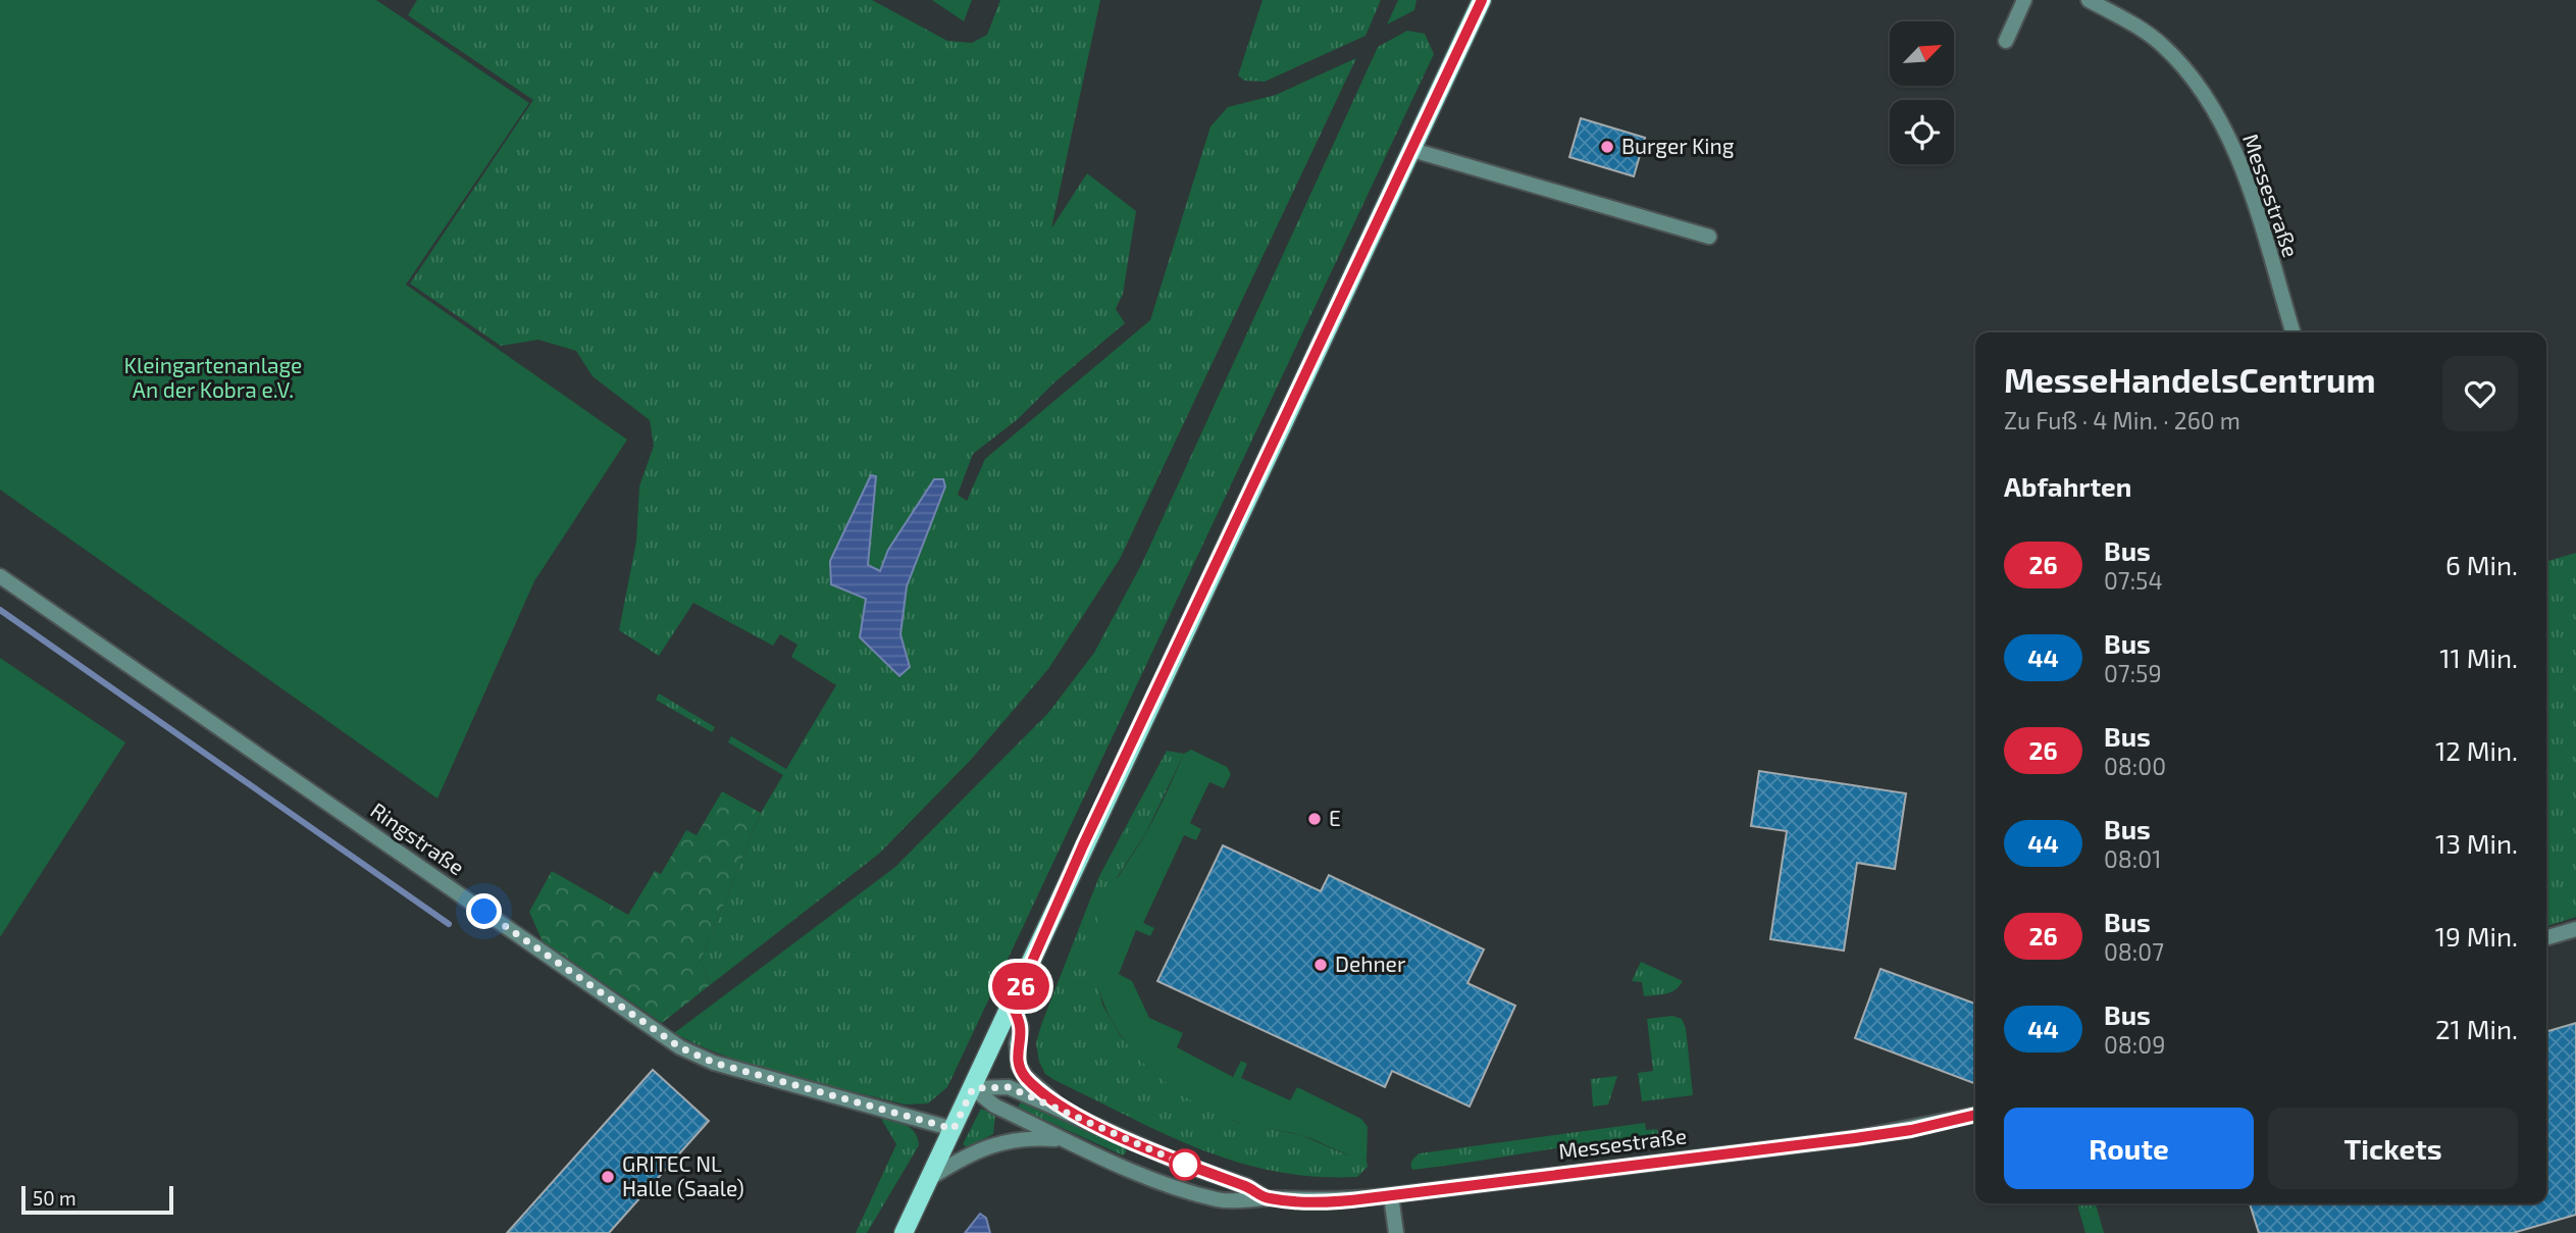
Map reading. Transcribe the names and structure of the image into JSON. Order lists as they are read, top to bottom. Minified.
{"streets":{"street":["Messestraße","Ringstraße"]},"parks":["Kleingartenanlage An der Kobra e.V."],"places":["Burger King","E","Dehner","GRITEC NL Halle (Saale)"],"lines":["bus line 26"],"scale_bar":"50 m","north":"top right","page":{"on_map":"26","heading":[["MesseHandelsCentrum","Zu Fuß · 4 Min. · 260 m"],"Abfahrten"],"list":[{"mark":"26","name":"Bus","note":"07:54","value":"6 Min."},{"mark":"44","name":"Bus","note":"07:59","value":"11 Min."},{"mark":"26","name":"Bus","note":"08:00","value":"12 Min."},{"mark":"44","name":"Bus","note":"08:01","value":"13 Min."},{"mark":"26","name":"Bus","note":"08:07","value":"19 Min."},{"mark":"44","name":"Bus","note":"08:09","value":"21 Min."}],"buttons":["Route","Tickets"],"scale":"50 m"}}
